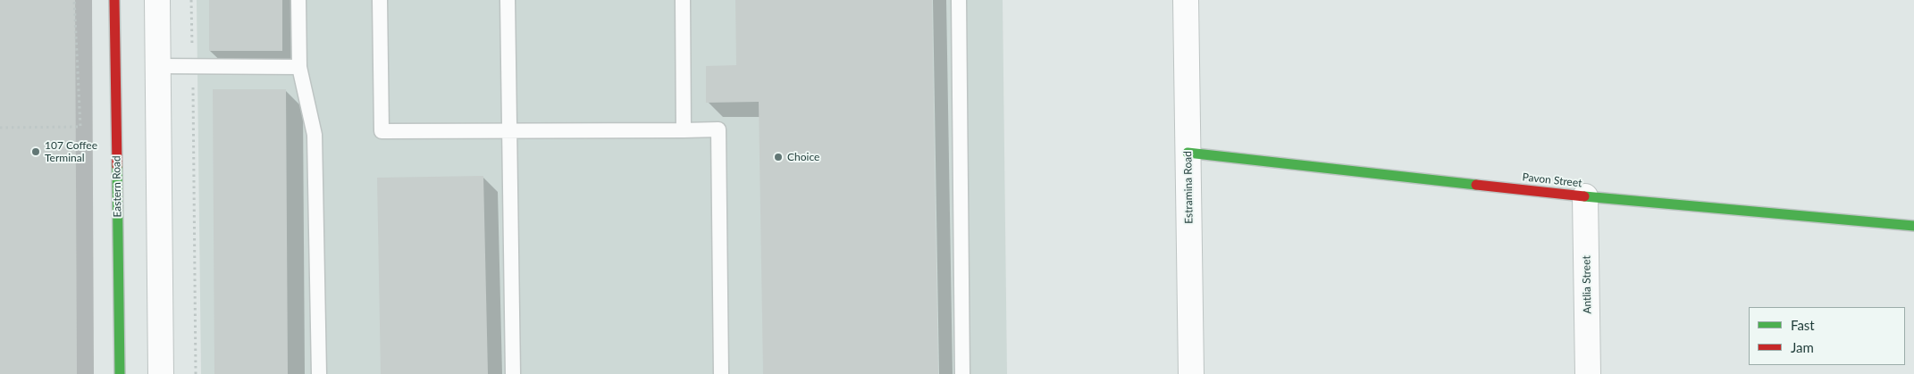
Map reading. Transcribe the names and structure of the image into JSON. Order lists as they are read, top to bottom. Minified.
{"streets":{"street":["Pavon Street","Eastern Road","Estramina Road","Antlia Street"]},"crossings":[["Pavon Street","Estramina Road"],["Pavon Street","Antlia Street"]],"places":["107 Coffee Terminal","Choice"],"legend":["Fast","Jam"]}
